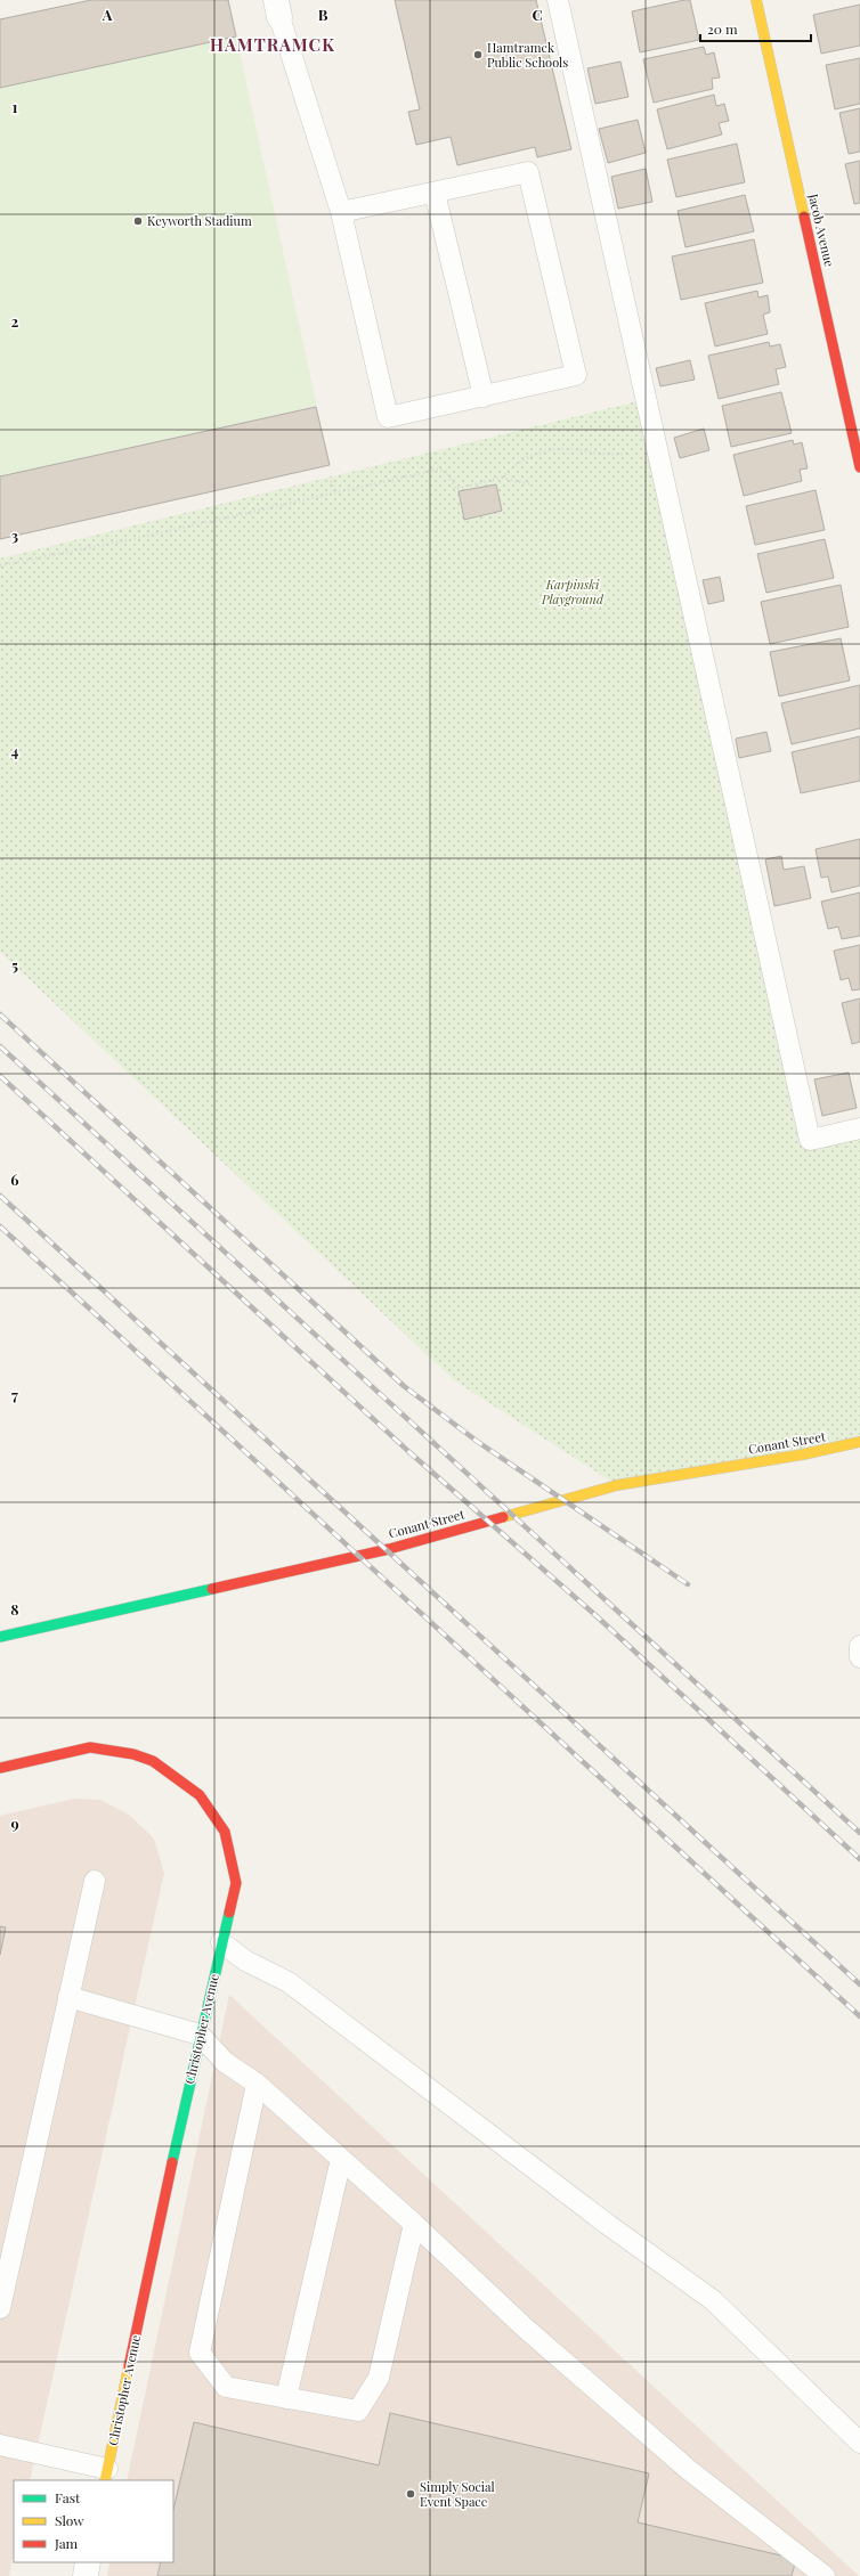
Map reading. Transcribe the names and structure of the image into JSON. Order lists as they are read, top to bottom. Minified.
{"streets":{"street":["Jacob Avenue","Conant Street","Christopher Avenue"]},"districts":["HAMTRAMCK"],"parks":["Karpinski Playground"],"places":["Hamtramck Public Schools","Keyworth Stadium","Simply Social Event Space"],"legend":["Fast","Slow","Jam"],"scale_bar":"20 m","grid":{"columns":["A","B","C"],"rows":["1","2","3","4","5","6","7","8","9"]}}
